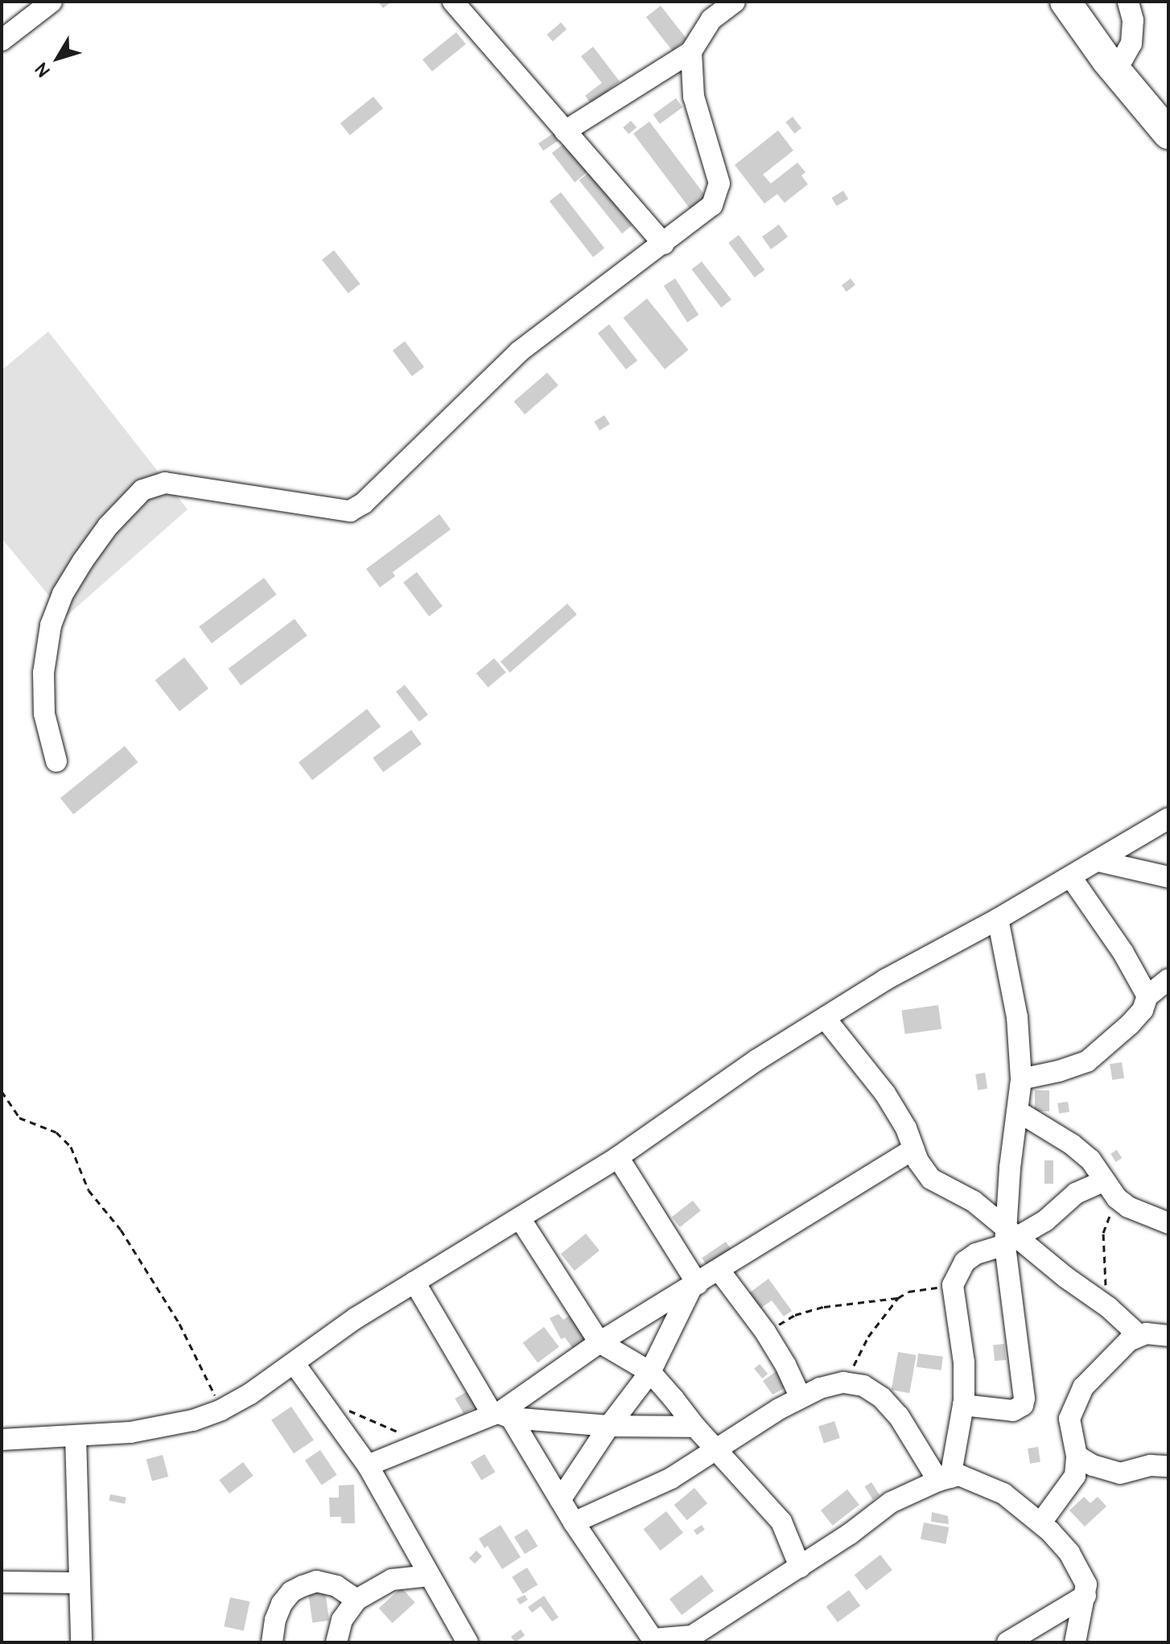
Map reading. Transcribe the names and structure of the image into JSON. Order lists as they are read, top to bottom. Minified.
{"north":"bottom left"}
